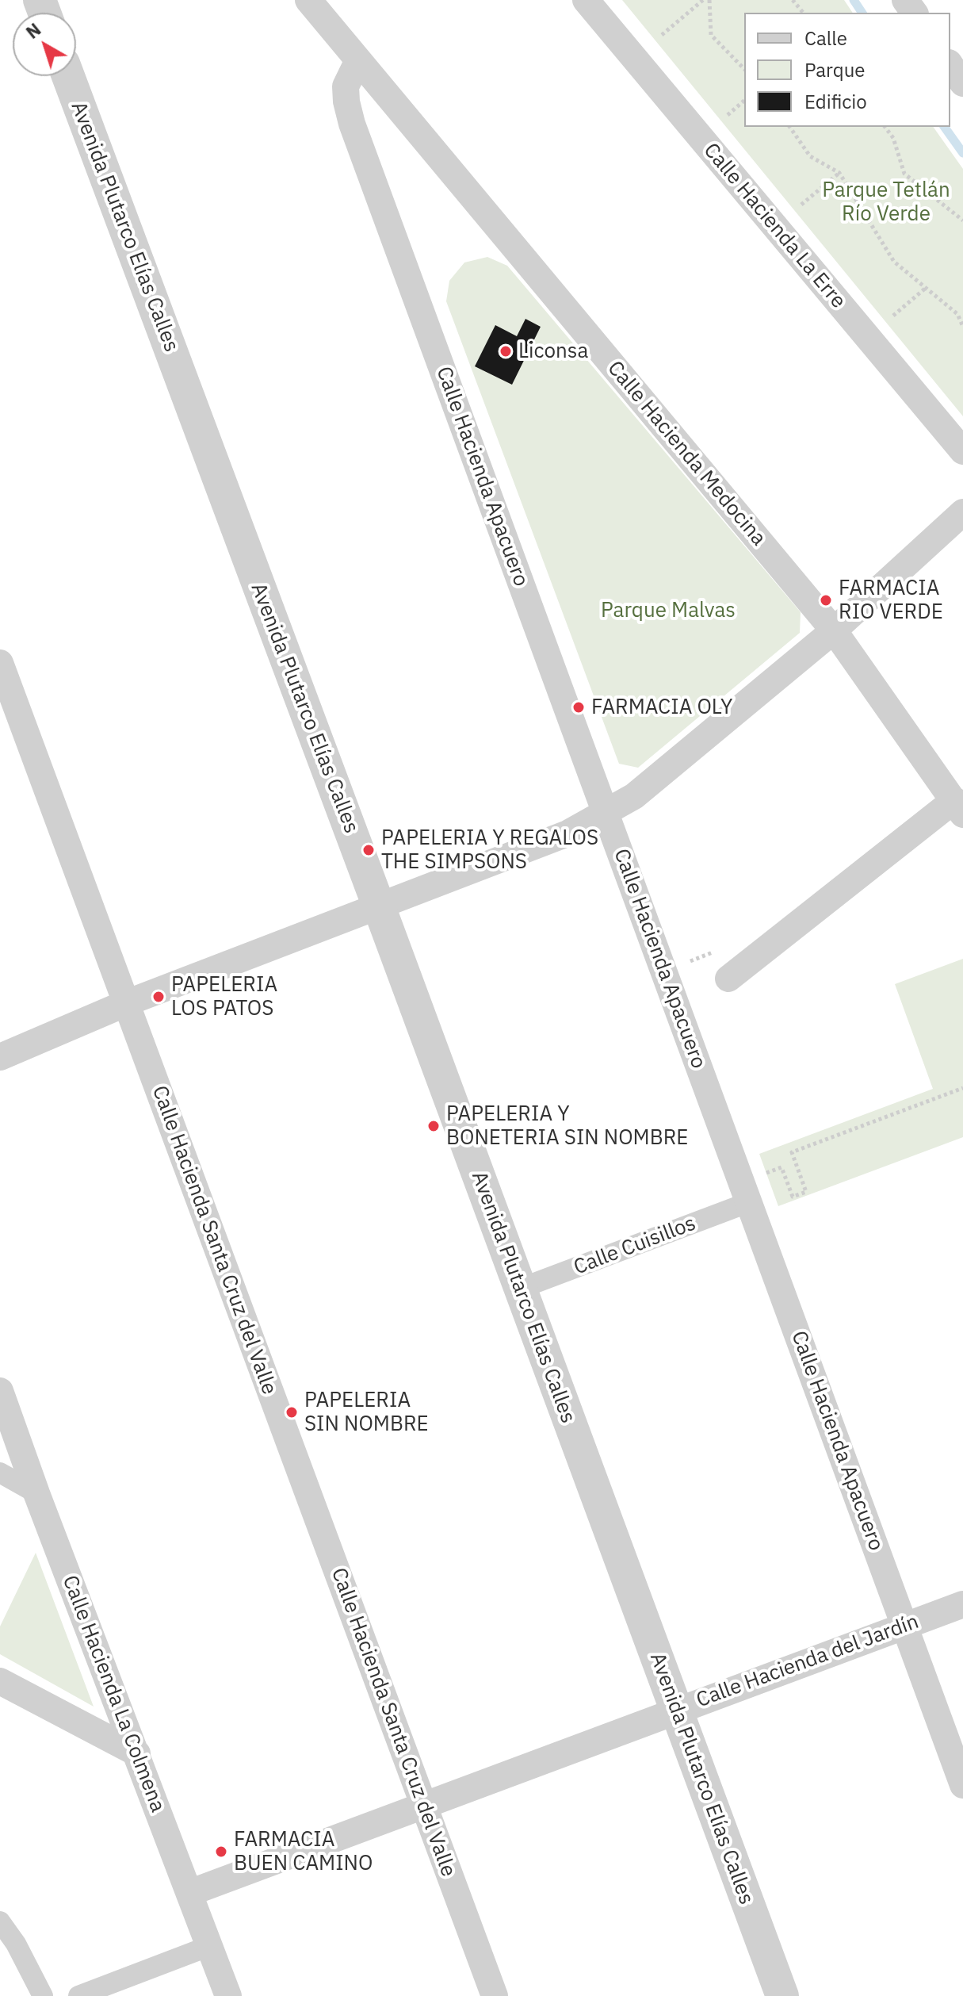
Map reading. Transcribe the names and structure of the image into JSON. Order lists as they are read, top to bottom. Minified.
{"streets":{"street":["Calle Hacienda La Erre","Avenida Plutarco Elías Calles","Calle Hacienda Medocina","Calle Hacienda Apacuero","Calle Hacienda Santa Cruz del Valle","Calle Cuisillos","Calle Hacienda del Jardín","Calle Hacienda La Colmena"]},"crossings":[["Avenida Plutarco Elías Calles","Calle Cuisillos"],["Avenida Plutarco Elías Calles","Calle Hacienda del Jardín"],["Calle Hacienda Medocina","Calle Hacienda Apacuero"],["Calle Hacienda Apacuero","Calle Cuisillos"],["Calle Hacienda Apacuero","Calle Hacienda del Jardín"],["Calle Hacienda Santa Cruz del Valle","Calle Hacienda del Jardín"],["Calle Hacienda del Jardín","Calle Hacienda La Colmena"]],"parks":["Parque Tetlán Río Verde","Parque Malvas"],"places":["Liconsa","FARMACIA RIO VERDE","FARMACIA OLY","PAPELERIA Y REGALOS THE SIMPSONS","PAPELERIA LOS PATOS","PAPELERIA Y BONETERIA SIN NOMBRE","PAPELERIA SIN NOMBRE","FARMACIA BUEN CAMINO"],"legend":["Calle","Parque","Edificio"],"north":"top left"}
